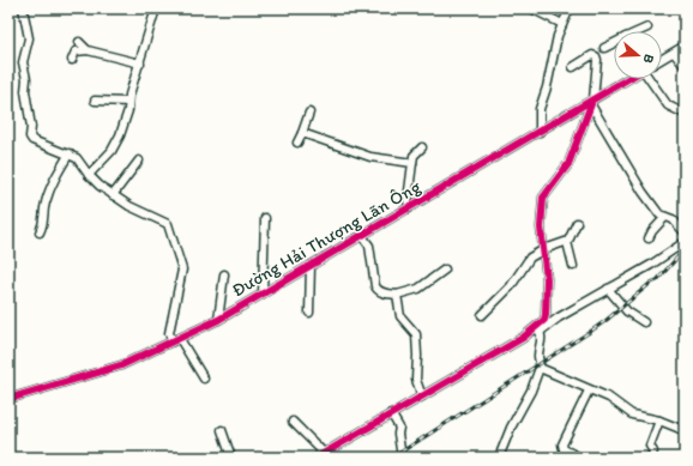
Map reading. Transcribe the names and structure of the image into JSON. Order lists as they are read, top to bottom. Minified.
{"streets":{"street":["Đường Hải Thượng Lãn Ông"]},"north":"right"}
